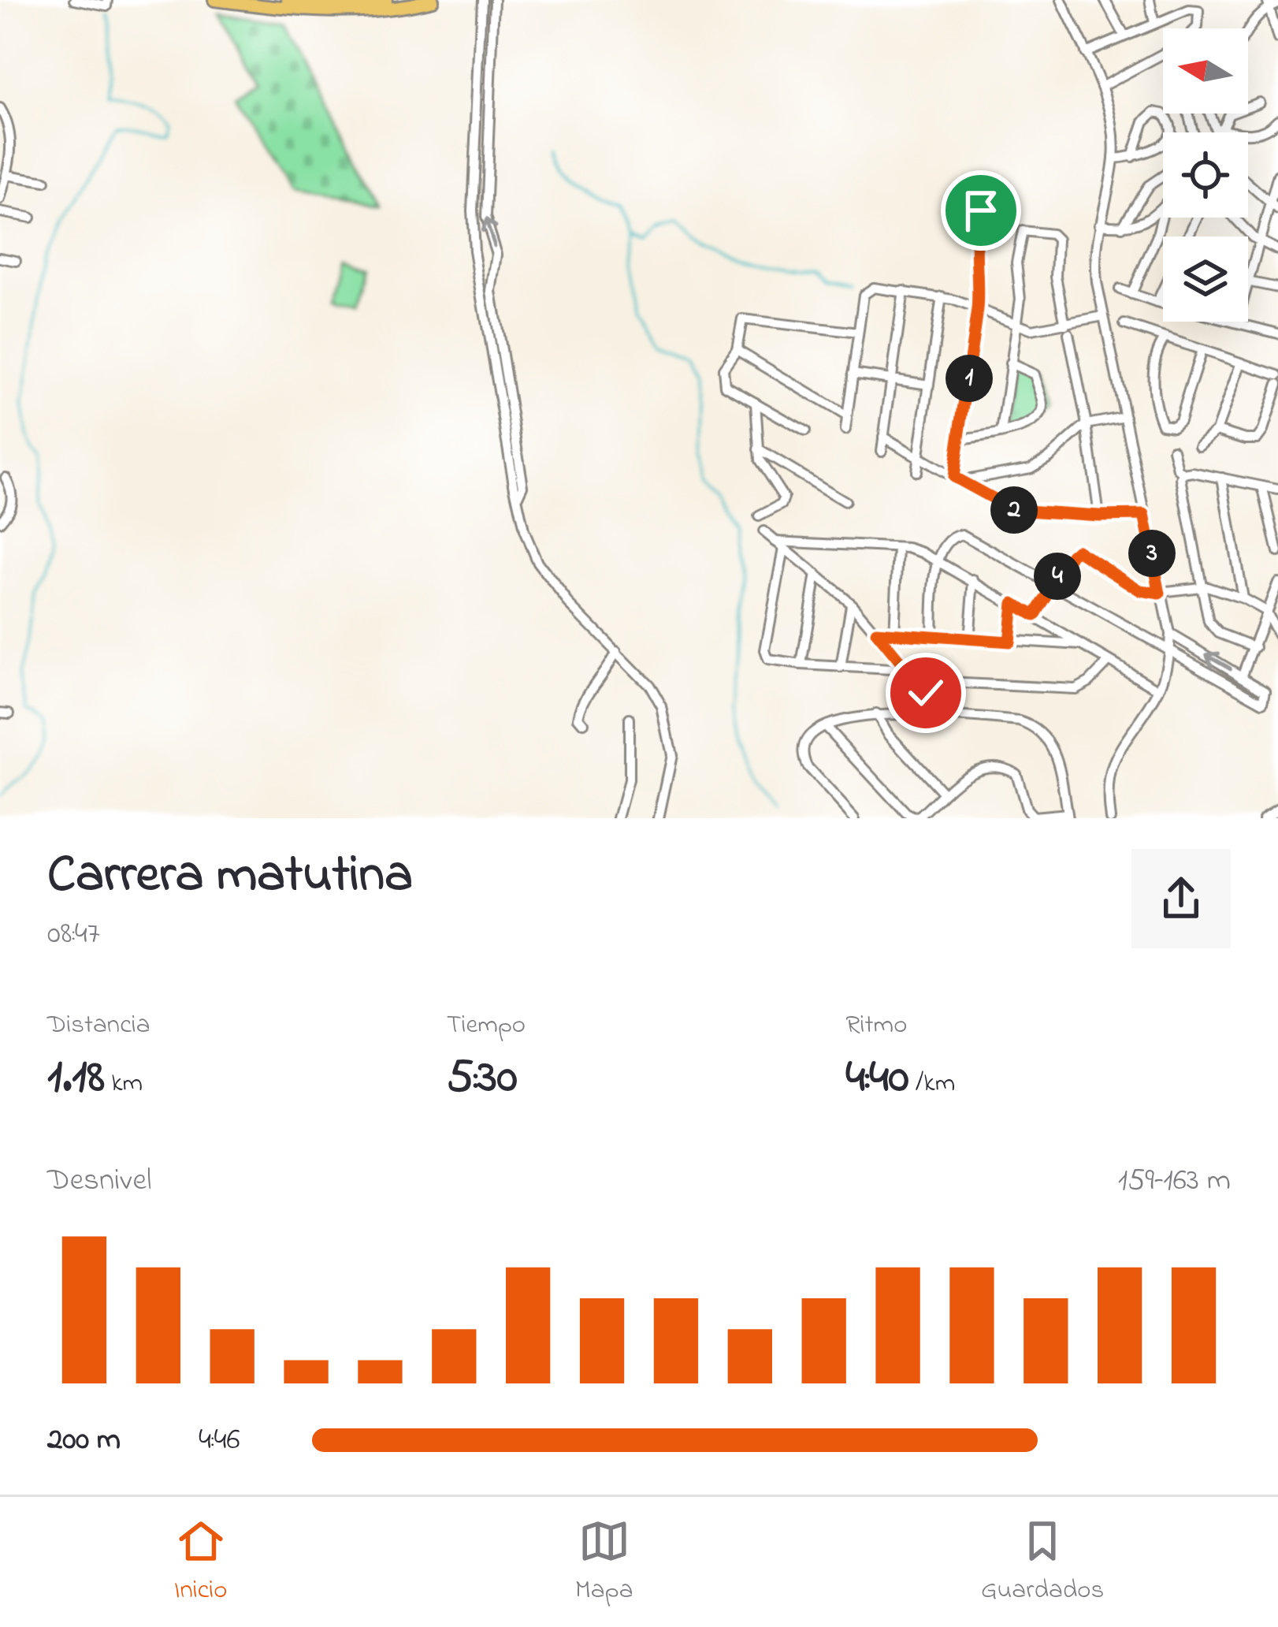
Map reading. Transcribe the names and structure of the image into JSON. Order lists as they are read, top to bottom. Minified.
{"north":"left","page":{"pins":["1","2","3","4"],"heading":["Carrera matutina","08:47"],"stats":[["Distancia","1.18 km"],["Tiempo","5:30"],["Ritmo","4:40 /km"]],"chart":["Desnivel","159–163 m"],"list":[{"name":"200 m","note":"4:46"}],"tabs":["Inicio","Mapa","Guardados"]}}
